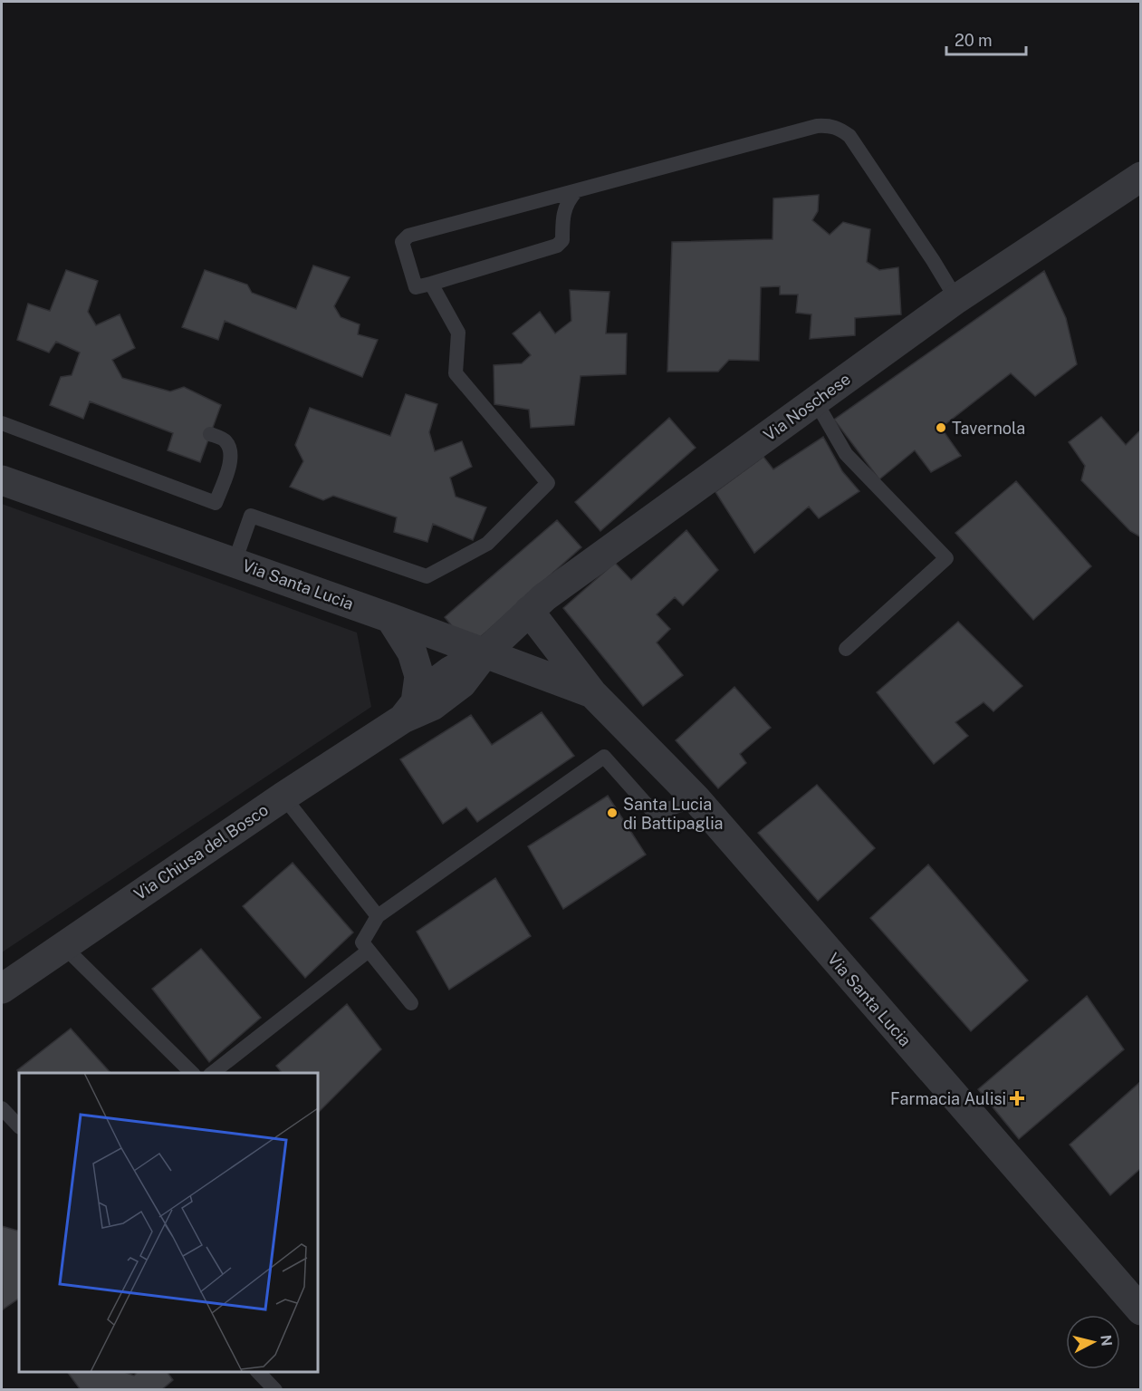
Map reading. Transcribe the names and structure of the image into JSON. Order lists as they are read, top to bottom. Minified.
{"streets":{"street":["Via Noschese","Via Santa Lucia","Via Chiusa del Bosco"]},"crossings":[["Via Noschese","Via Santa Lucia"],["Via Noschese","Via Chiusa del Bosco"],["Via Santa Lucia","Via Chiusa del Bosco"]],"places":{"other":["Tavernola","Santa Lucia di Battipaglia"],"health":["Farmacia Aulisi"]},"scale_bar":"20 m","north":"right"}
